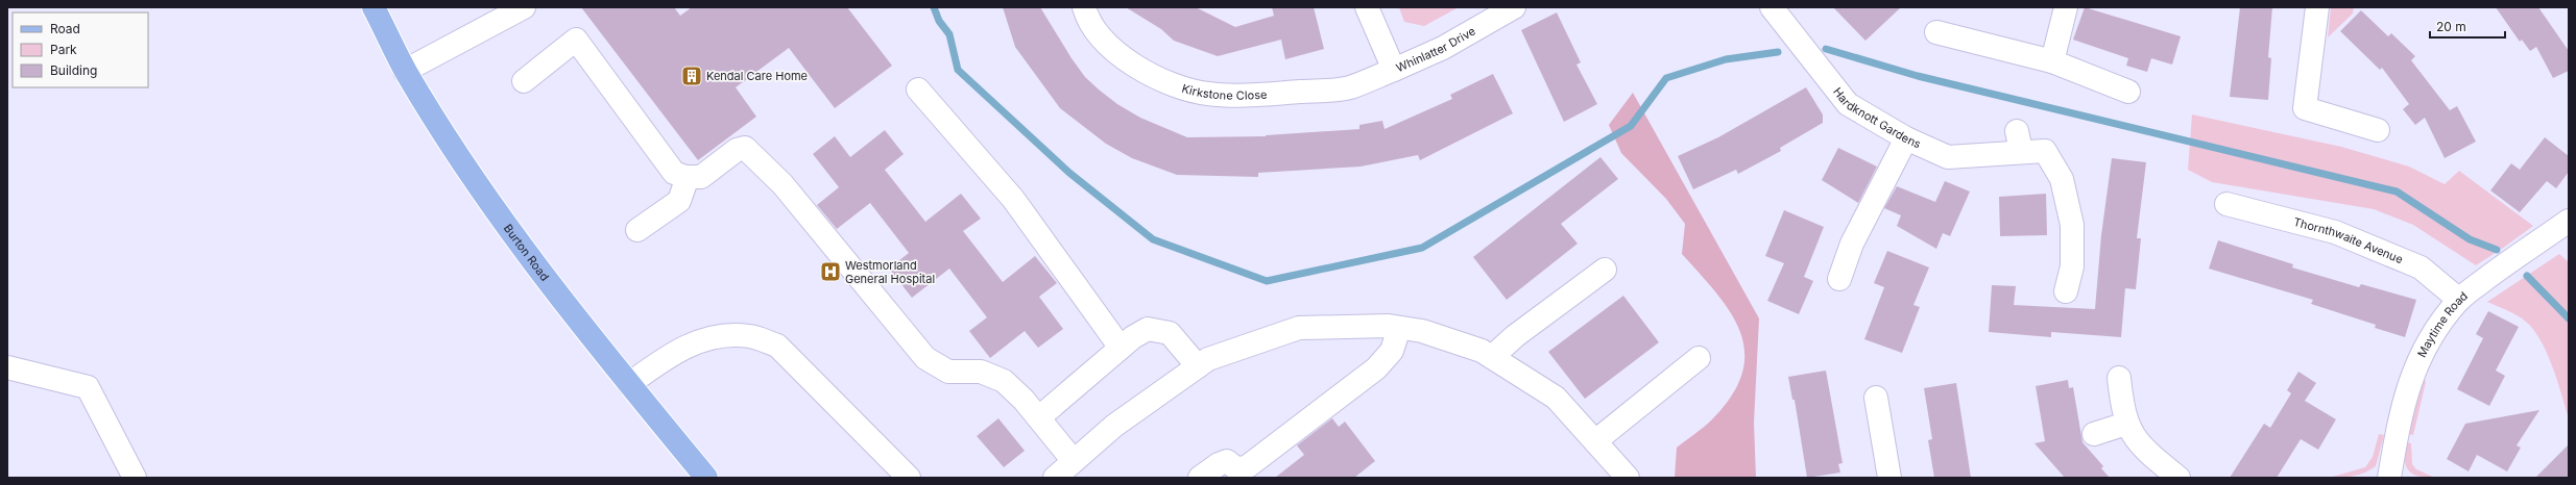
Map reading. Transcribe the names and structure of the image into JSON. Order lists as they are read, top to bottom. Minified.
{"streets":{"main road":["Burton Road"],"street":["Whinlatter Drive","Kirkstone Close","Hardknott Gardens","Thornthwaite Avenue","Maytime Road"]},"crossings":[["Whinlatter Drive","Kirkstone Close"],["Thornthwaite Avenue","Maytime Road"]],"places":{"building":["Kendal Care Home"],"hospital":["Westmorland General Hospital"]},"legend":["Road","Park","Building"],"scale_bar":"20 m"}
